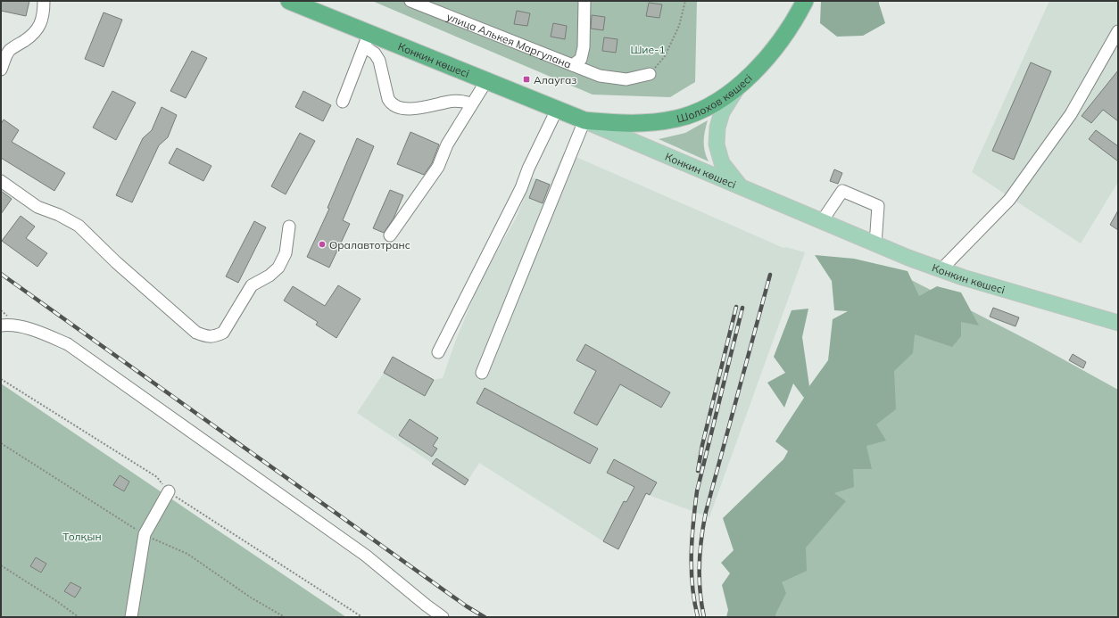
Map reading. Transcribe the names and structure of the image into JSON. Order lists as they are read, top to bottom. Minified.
{"streets":{"highway":["Конкин көшесі","Шолохов көшесі"],"street":["улица Алькея Маргулана"]},"crossings":[["Конкин көшесі","Шолохов көшесі"]],"parks":["Шие-1","Толқын"],"places":{"transit":["Алаугаз"],"other":["Оралавтотранс"]}}
